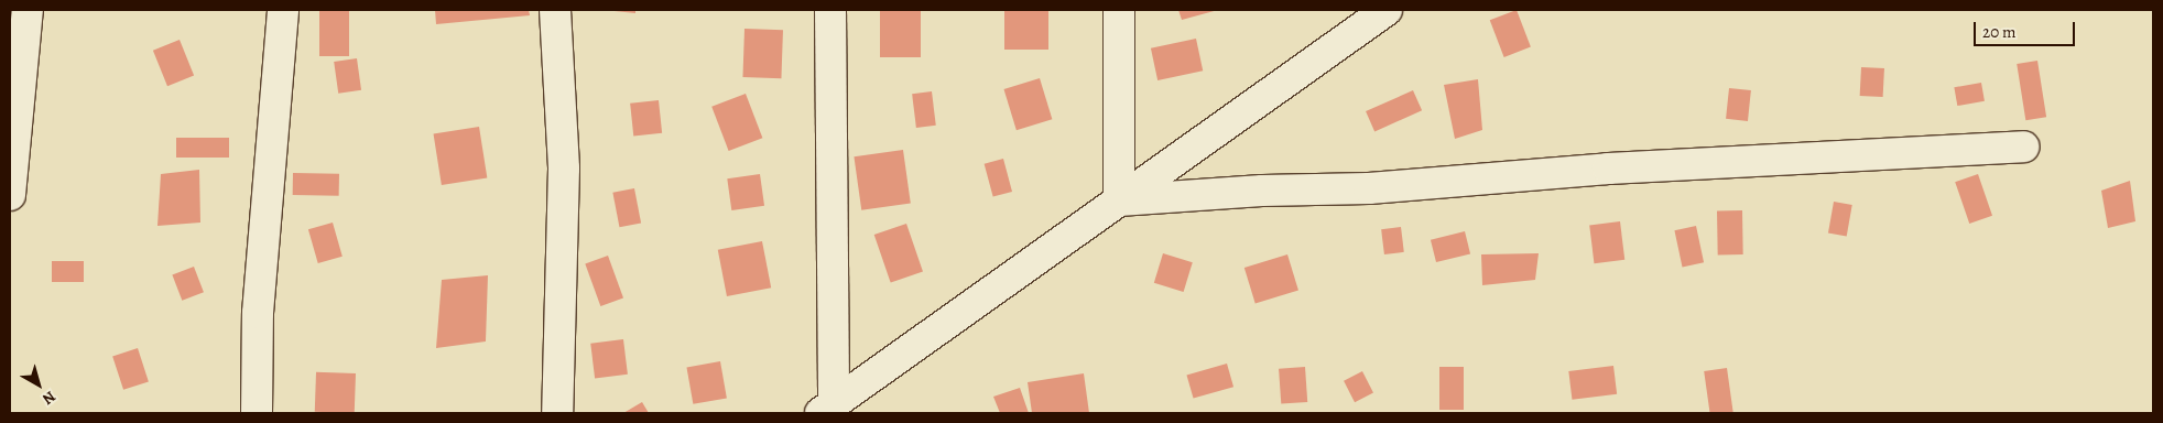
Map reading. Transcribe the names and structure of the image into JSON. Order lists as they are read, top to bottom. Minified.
{"scale_bar":"20 m","north":"bottom right"}
